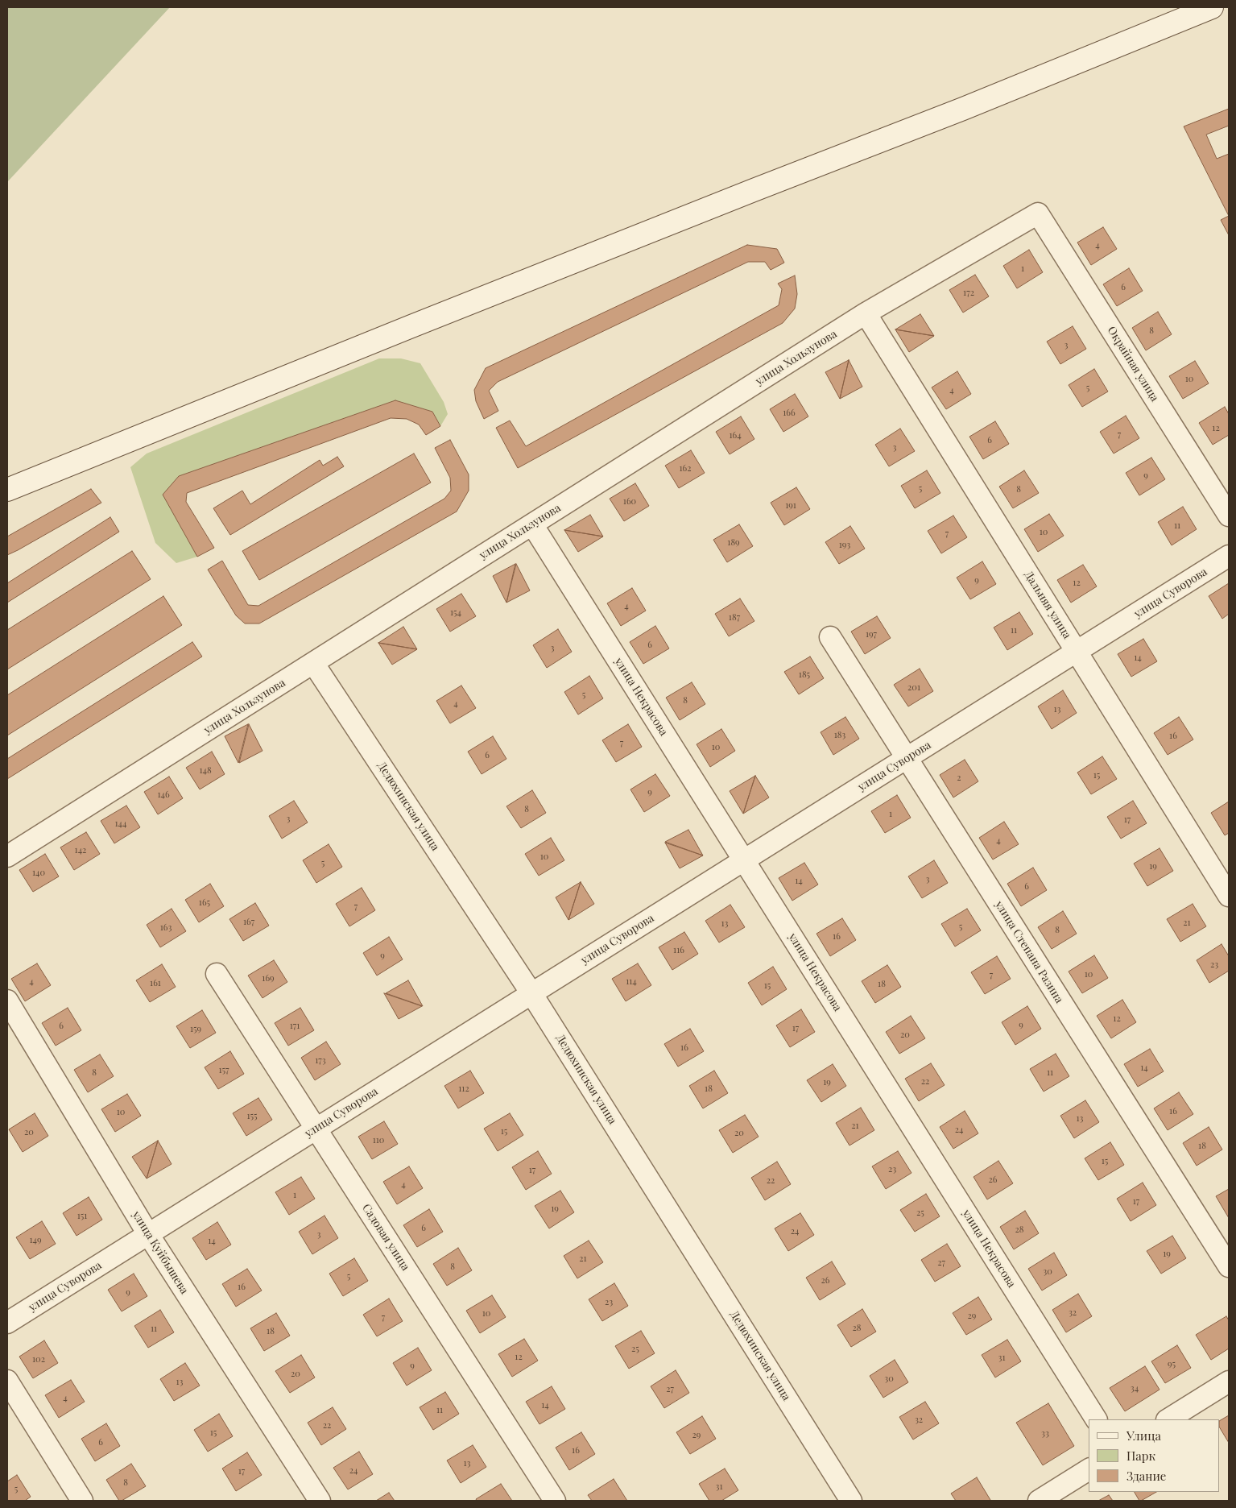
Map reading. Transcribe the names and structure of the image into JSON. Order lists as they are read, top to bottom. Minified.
{"streets":{"street":["улица Хользунова","Окрайная улица","улица Суворова","Дальняя улица","улица Некрасова","Дедюхинская улица","улица Степана Разина","Садовая улица","улица Куйбышева"]},"crossings":[["улица Хользунова","Окрайная улица"],["улица Хользунова","Дальняя улица"],["улица Хользунова","улица Некрасова"],["улица Хользунова","Дедюхинская улица"],["улица Суворова","Дальняя улица"],["улица Суворова","улица Некрасова"],["улица Суворова","Дедюхинская улица"],["улица Суворова","улица Степана Разина"],["улица Суворова","Садовая улица"],["улица Суворова","улица Куйбышева"]],"house_numbers":["4","1","6","172","8","3","10","5","4","166","12","7","164","6","3","162","9","5","8","160","191","11","10","7","189","193","9","12","4","154","187","11","197","6","3","14","185","201","5","8","4","13","183","16","7","10","6","148","15","2","9","146","8","1","3","17","144","4","142","10","5","19","140","3","14","6","165","7","167","21","13","5","163","8","16","116","9","23","10","7","169","4","114","161","18","15","12","9","6","171","17","159","20","16","173","14","157","8","11","22","19","112","18","16","10","155","13","21","24","15","20","20","110","18","15","23","17","26","22","4","1","17","19","25","151","6","28","24","3","149","14","19","21","27","8","30","5","26","16","9","23","32","10","29","7","28","11","18","25","12","31","102","95","9","20","30","13","34","27","4","14","11","32","22","15","33","29","6","16","13","24","17","8","31","5"],"legend":["Улица","Парк","Здание"]}
